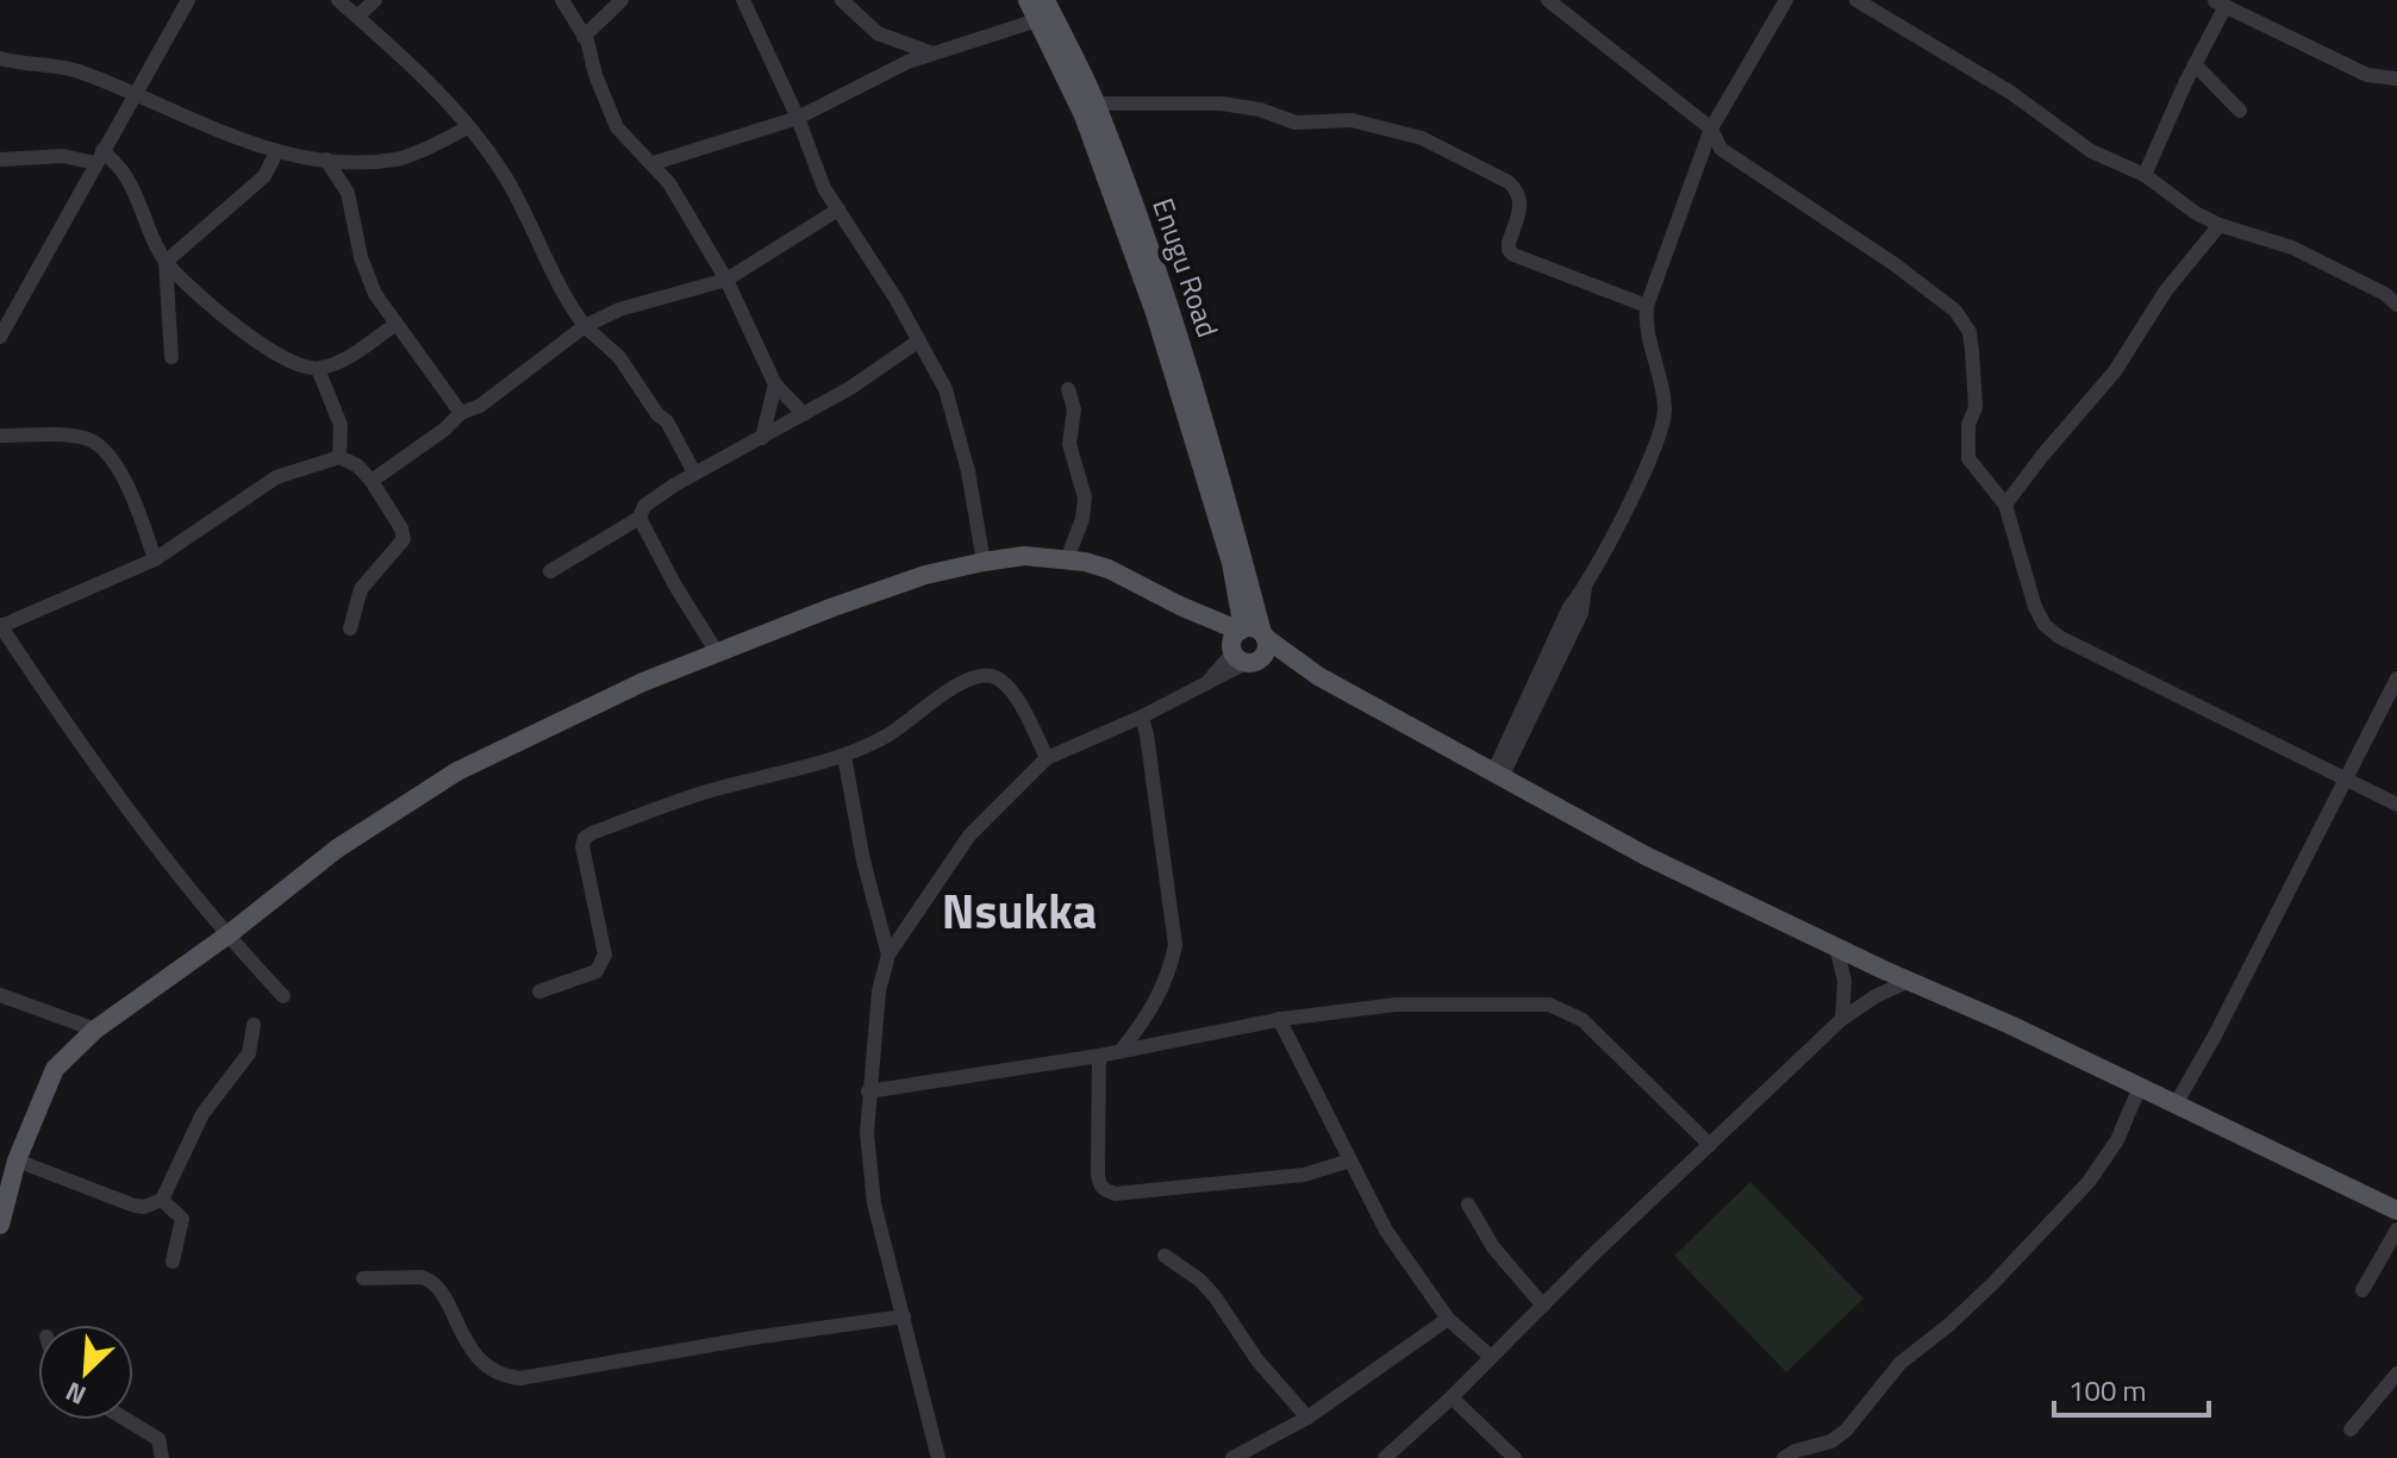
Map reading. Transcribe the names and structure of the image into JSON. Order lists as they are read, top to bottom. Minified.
{"streets":{"main road":["Enugu Road"]},"districts":["Nsukka"],"scale_bar":"100 m","north":"bottom left"}
